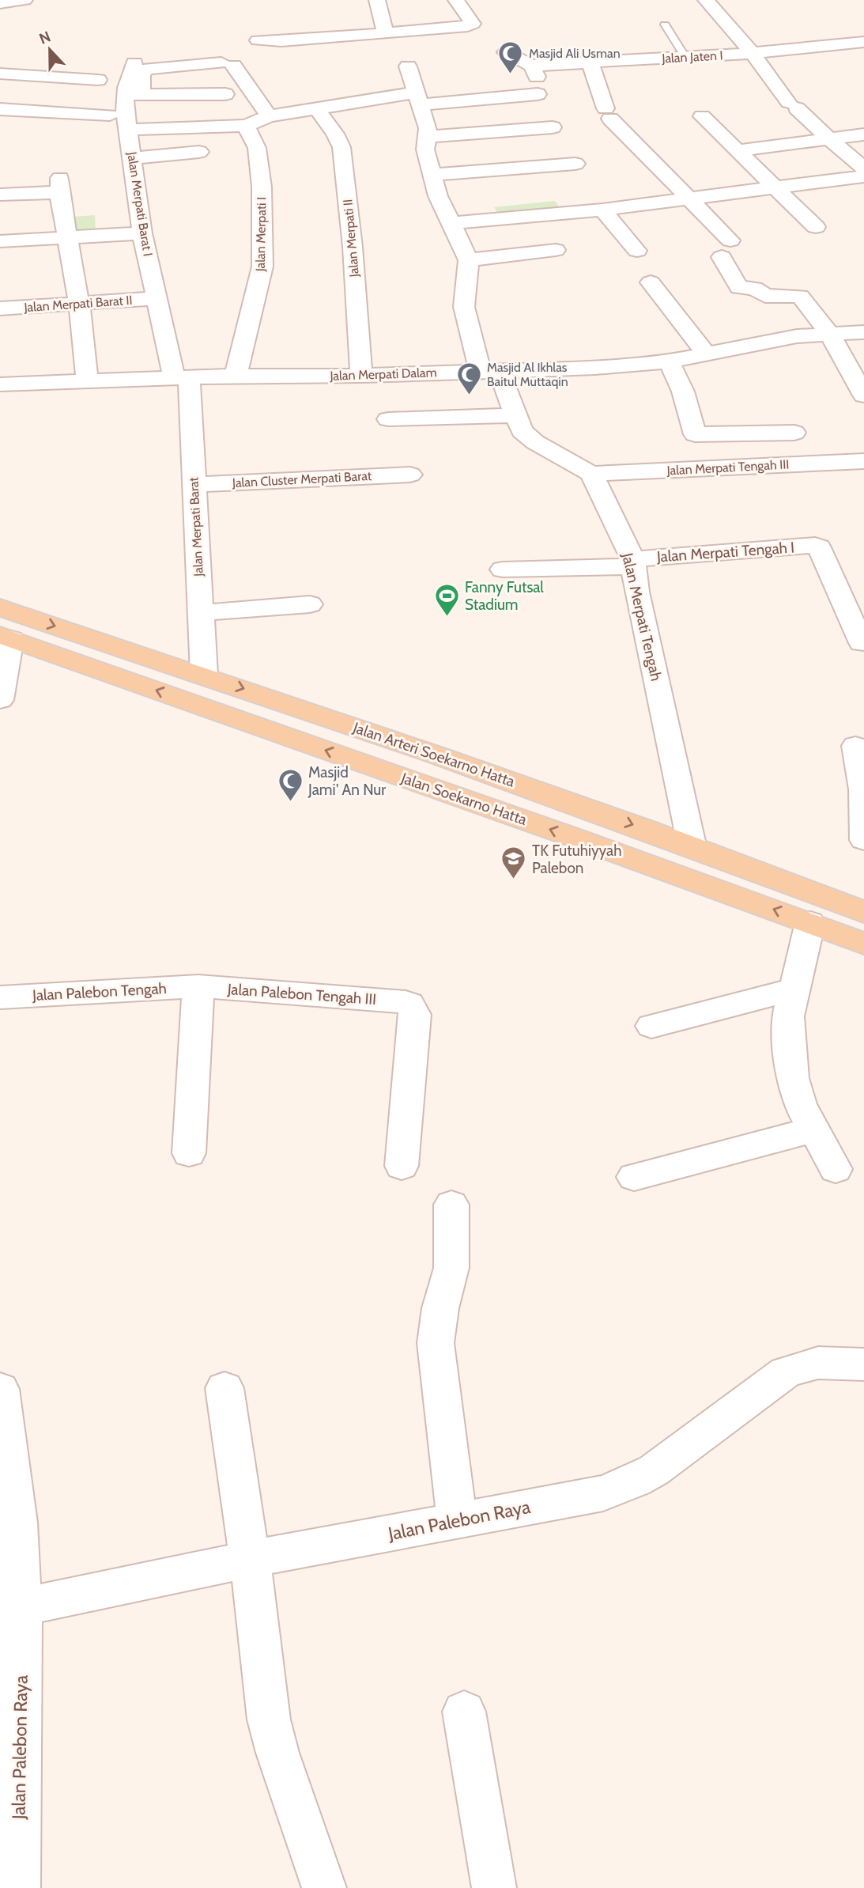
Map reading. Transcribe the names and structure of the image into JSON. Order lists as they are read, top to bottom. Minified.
{"streets":{"main road":["Jalan Arteri Soekarno Hatta","Jalan Soekarno Hatta"],"street":["Jalan Jaten I","Jalan Merpati Barat I","Jalan Merpati I","Jalan Merpati II","Jalan Merpati Barat II","Jalan Merpati Dalam","Jalan Merpati Tengah III","Jalan Cluster Merpati Barat","Jalan Merpati Barat","Jalan Merpati Tengah I","Jalan Merpati Tengah","Jalan Palebon Tengah","Jalan Palebon Tengah III","Jalan Palebon Raya"]},"crossings":[["Jalan Jaten I","Jalan Merpati I"],["Jalan Jaten I","Jalan Merpati II"],["Jalan Merpati Barat I","Jalan Merpati Barat II"],["Jalan Merpati Barat I","Jalan Merpati Dalam"],["Jalan Merpati Barat I","Jalan Merpati Barat"],["Jalan Merpati I","Jalan Merpati Dalam"],["Jalan Merpati II","Jalan Merpati Dalam"],["Jalan Merpati Dalam","Jalan Merpati Barat"],["Jalan Merpati Tengah III","Jalan Merpati Tengah"],["Jalan Cluster Merpati Barat","Jalan Merpati Barat"],["Jalan Merpati Barat","Jalan Arteri Soekarno Hatta"],["Jalan Merpati Tengah I","Jalan Merpati Tengah"],["Jalan Merpati Tengah","Jalan Arteri Soekarno Hatta"],["Jalan Palebon Tengah","Jalan Palebon Tengah III"]],"one_way":["Jalan Arteri Soekarno Hatta","Jalan Soekarno Hatta"],"places":{"mosque":["Masjid Ali Usman","Masjid Al Ikhlas Baitul Muttaqin","Masjid Jami' An Nur"],"sports":["Fanny Futsal Stadium"],"school or university":["TK Futuhiyyah Palebon"]},"north":"top"}
